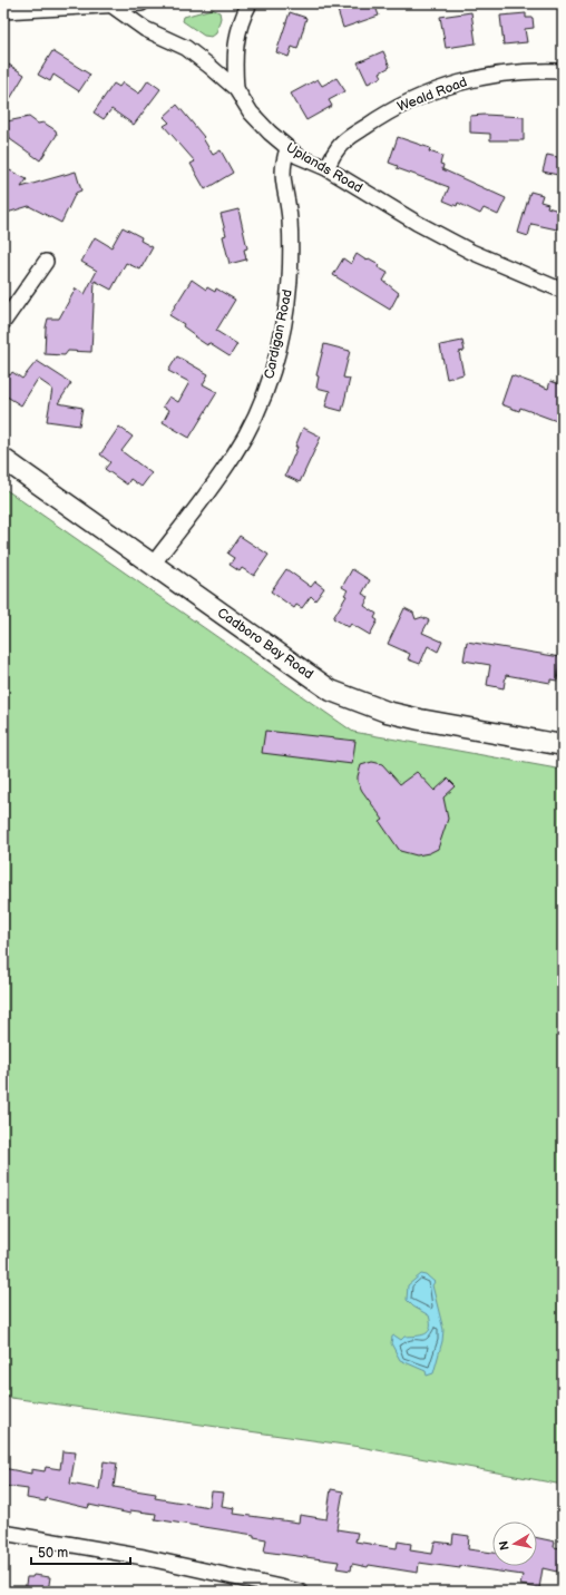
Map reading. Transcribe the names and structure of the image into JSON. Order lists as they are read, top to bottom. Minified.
{"streets":{"main road":["Cadboro Bay Road"],"street":["Weald Road","Uplands Road","Cardigan Road"]},"crossings":[["Weald Road","Uplands Road"],["Uplands Road","Cardigan Road"],["Cardigan Road","Cadboro Bay Road"]],"scale_bar":"50 m","north":"left"}
